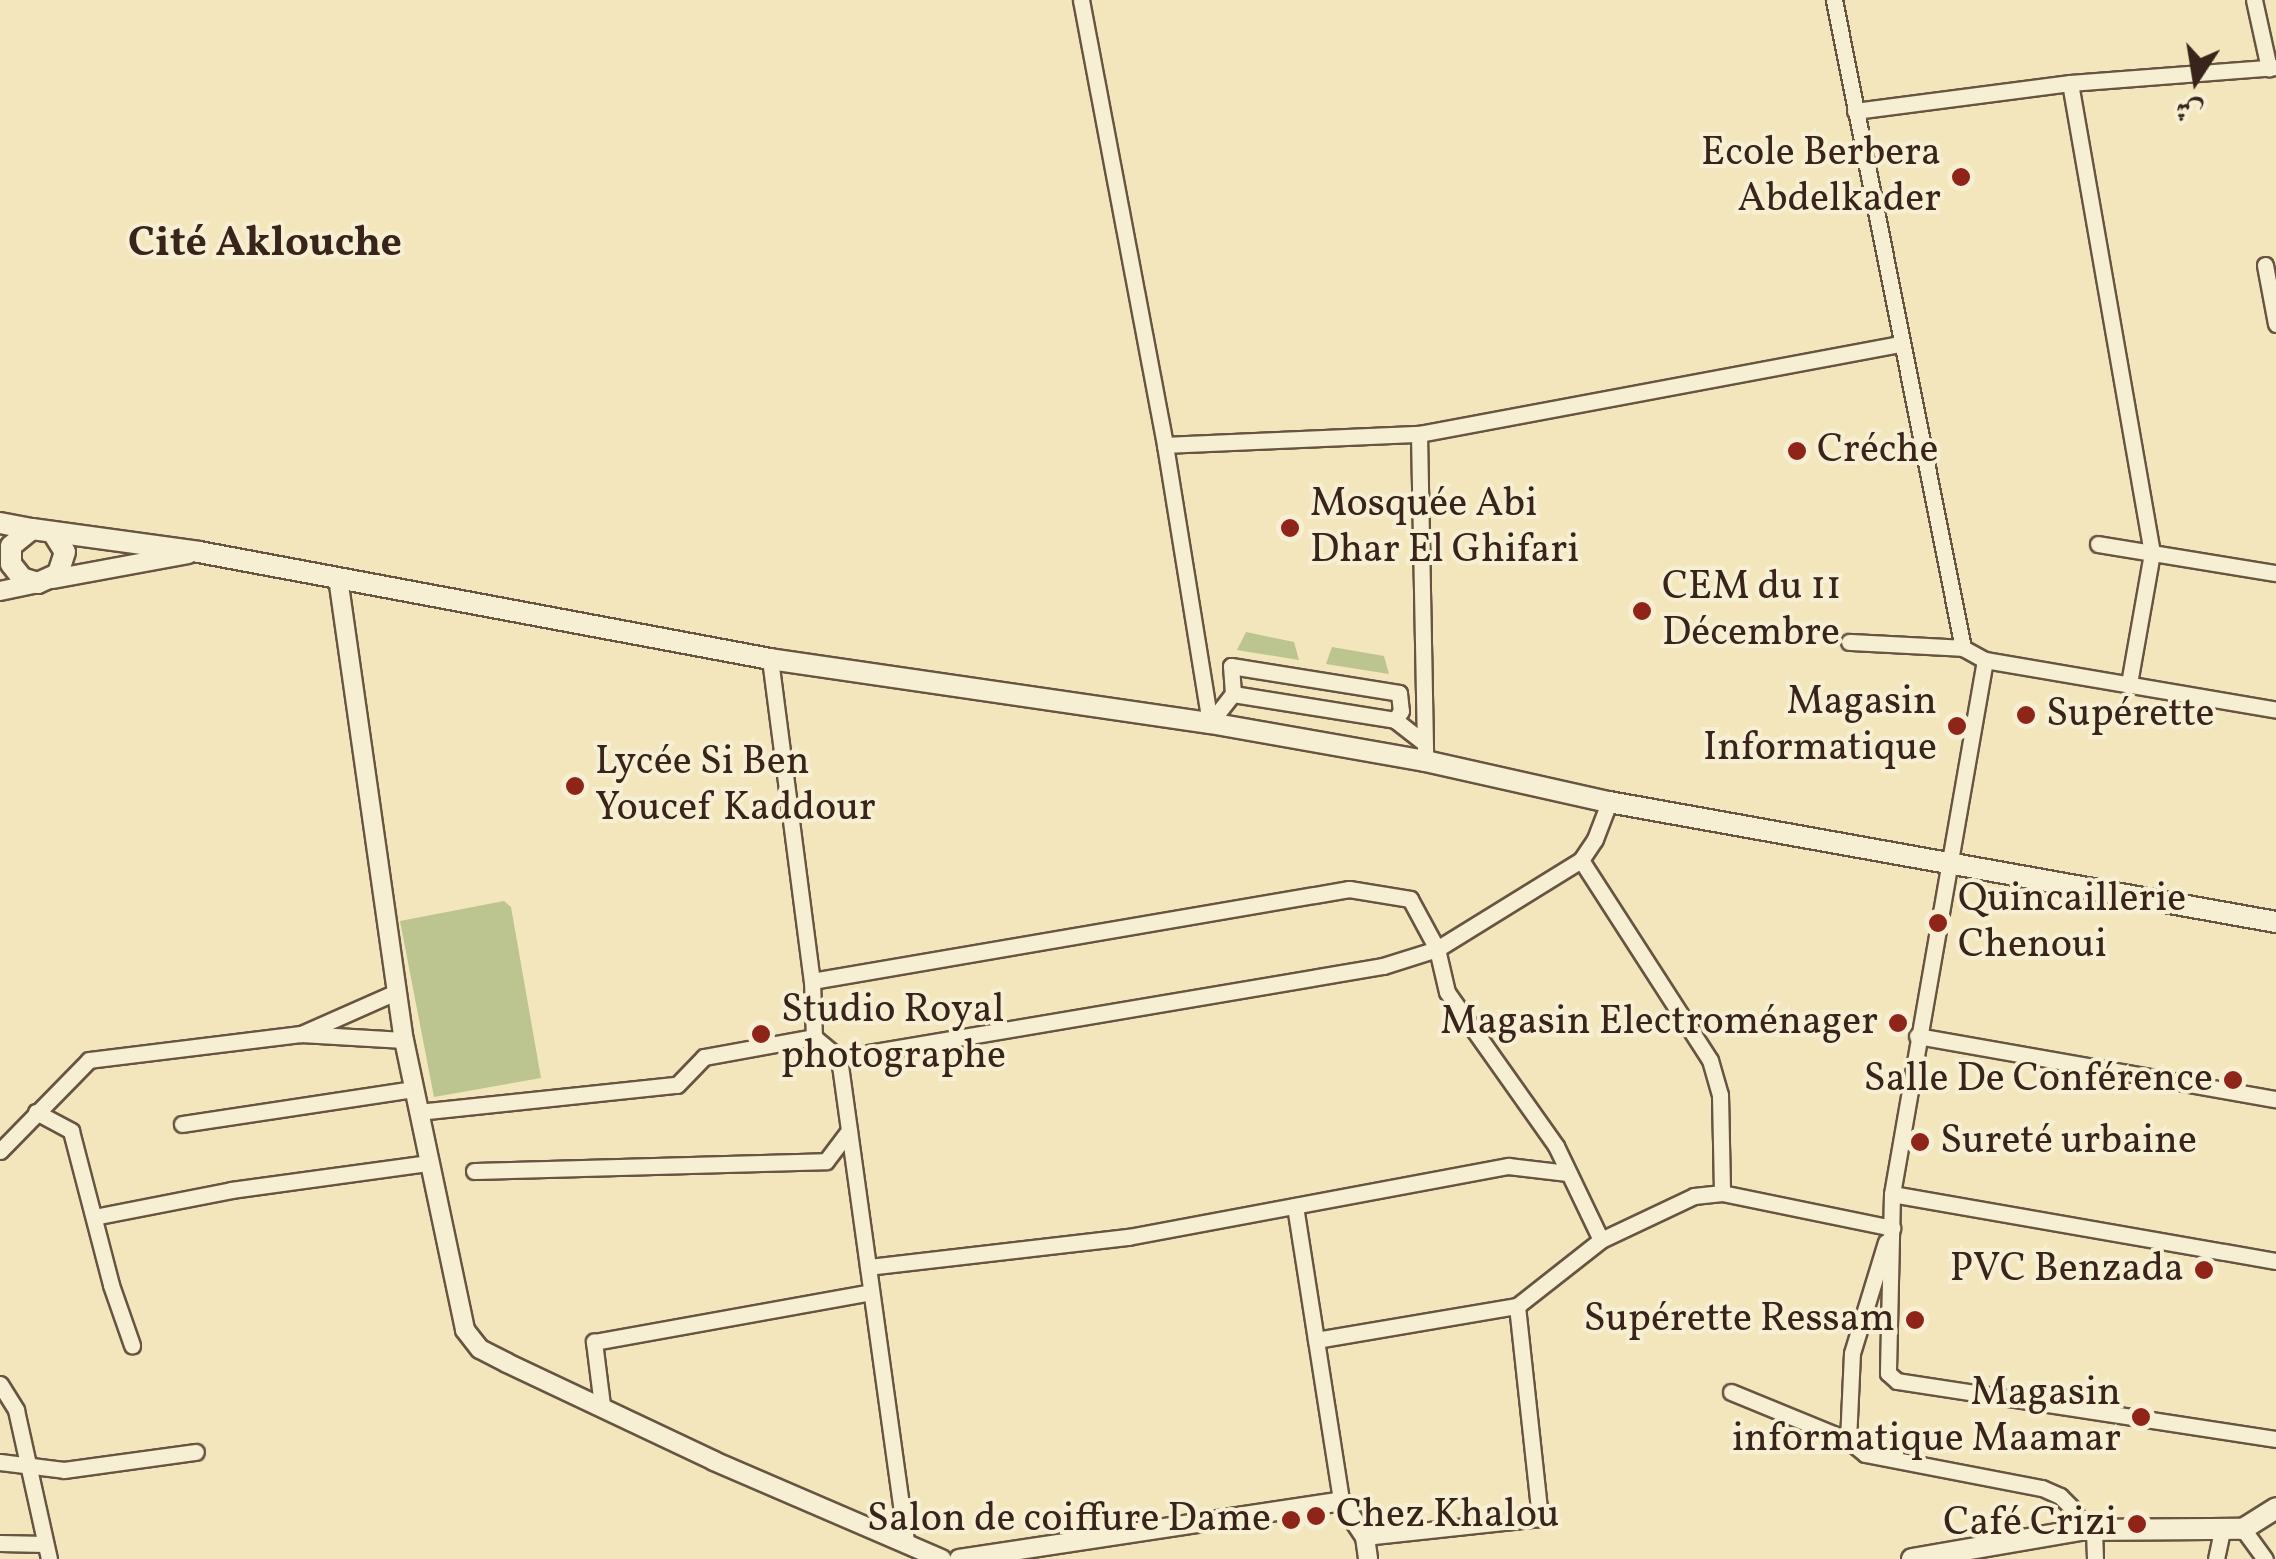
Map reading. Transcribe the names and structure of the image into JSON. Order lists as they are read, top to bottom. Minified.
{"districts":["Cité Aklouche"],"places":["Ecole Berbera Abdelkader","Créche","Mosquée Abi Dhar El Ghifari","CEM du 11 Décembre","Supérette","Magasin Informatique","Lycée Si Ben Youcef Kaddour","Quincaillerie Chenoui","Magasin Electroménager","Studio Royal photographe","Salle De Conférence","Sureté urbaine","PVC Benzada","Supérette Ressam","Magasin informatique Maamar","Chez Khalou","Salon de coiffure Dame","Café Crizi"],"north":"bottom"}
